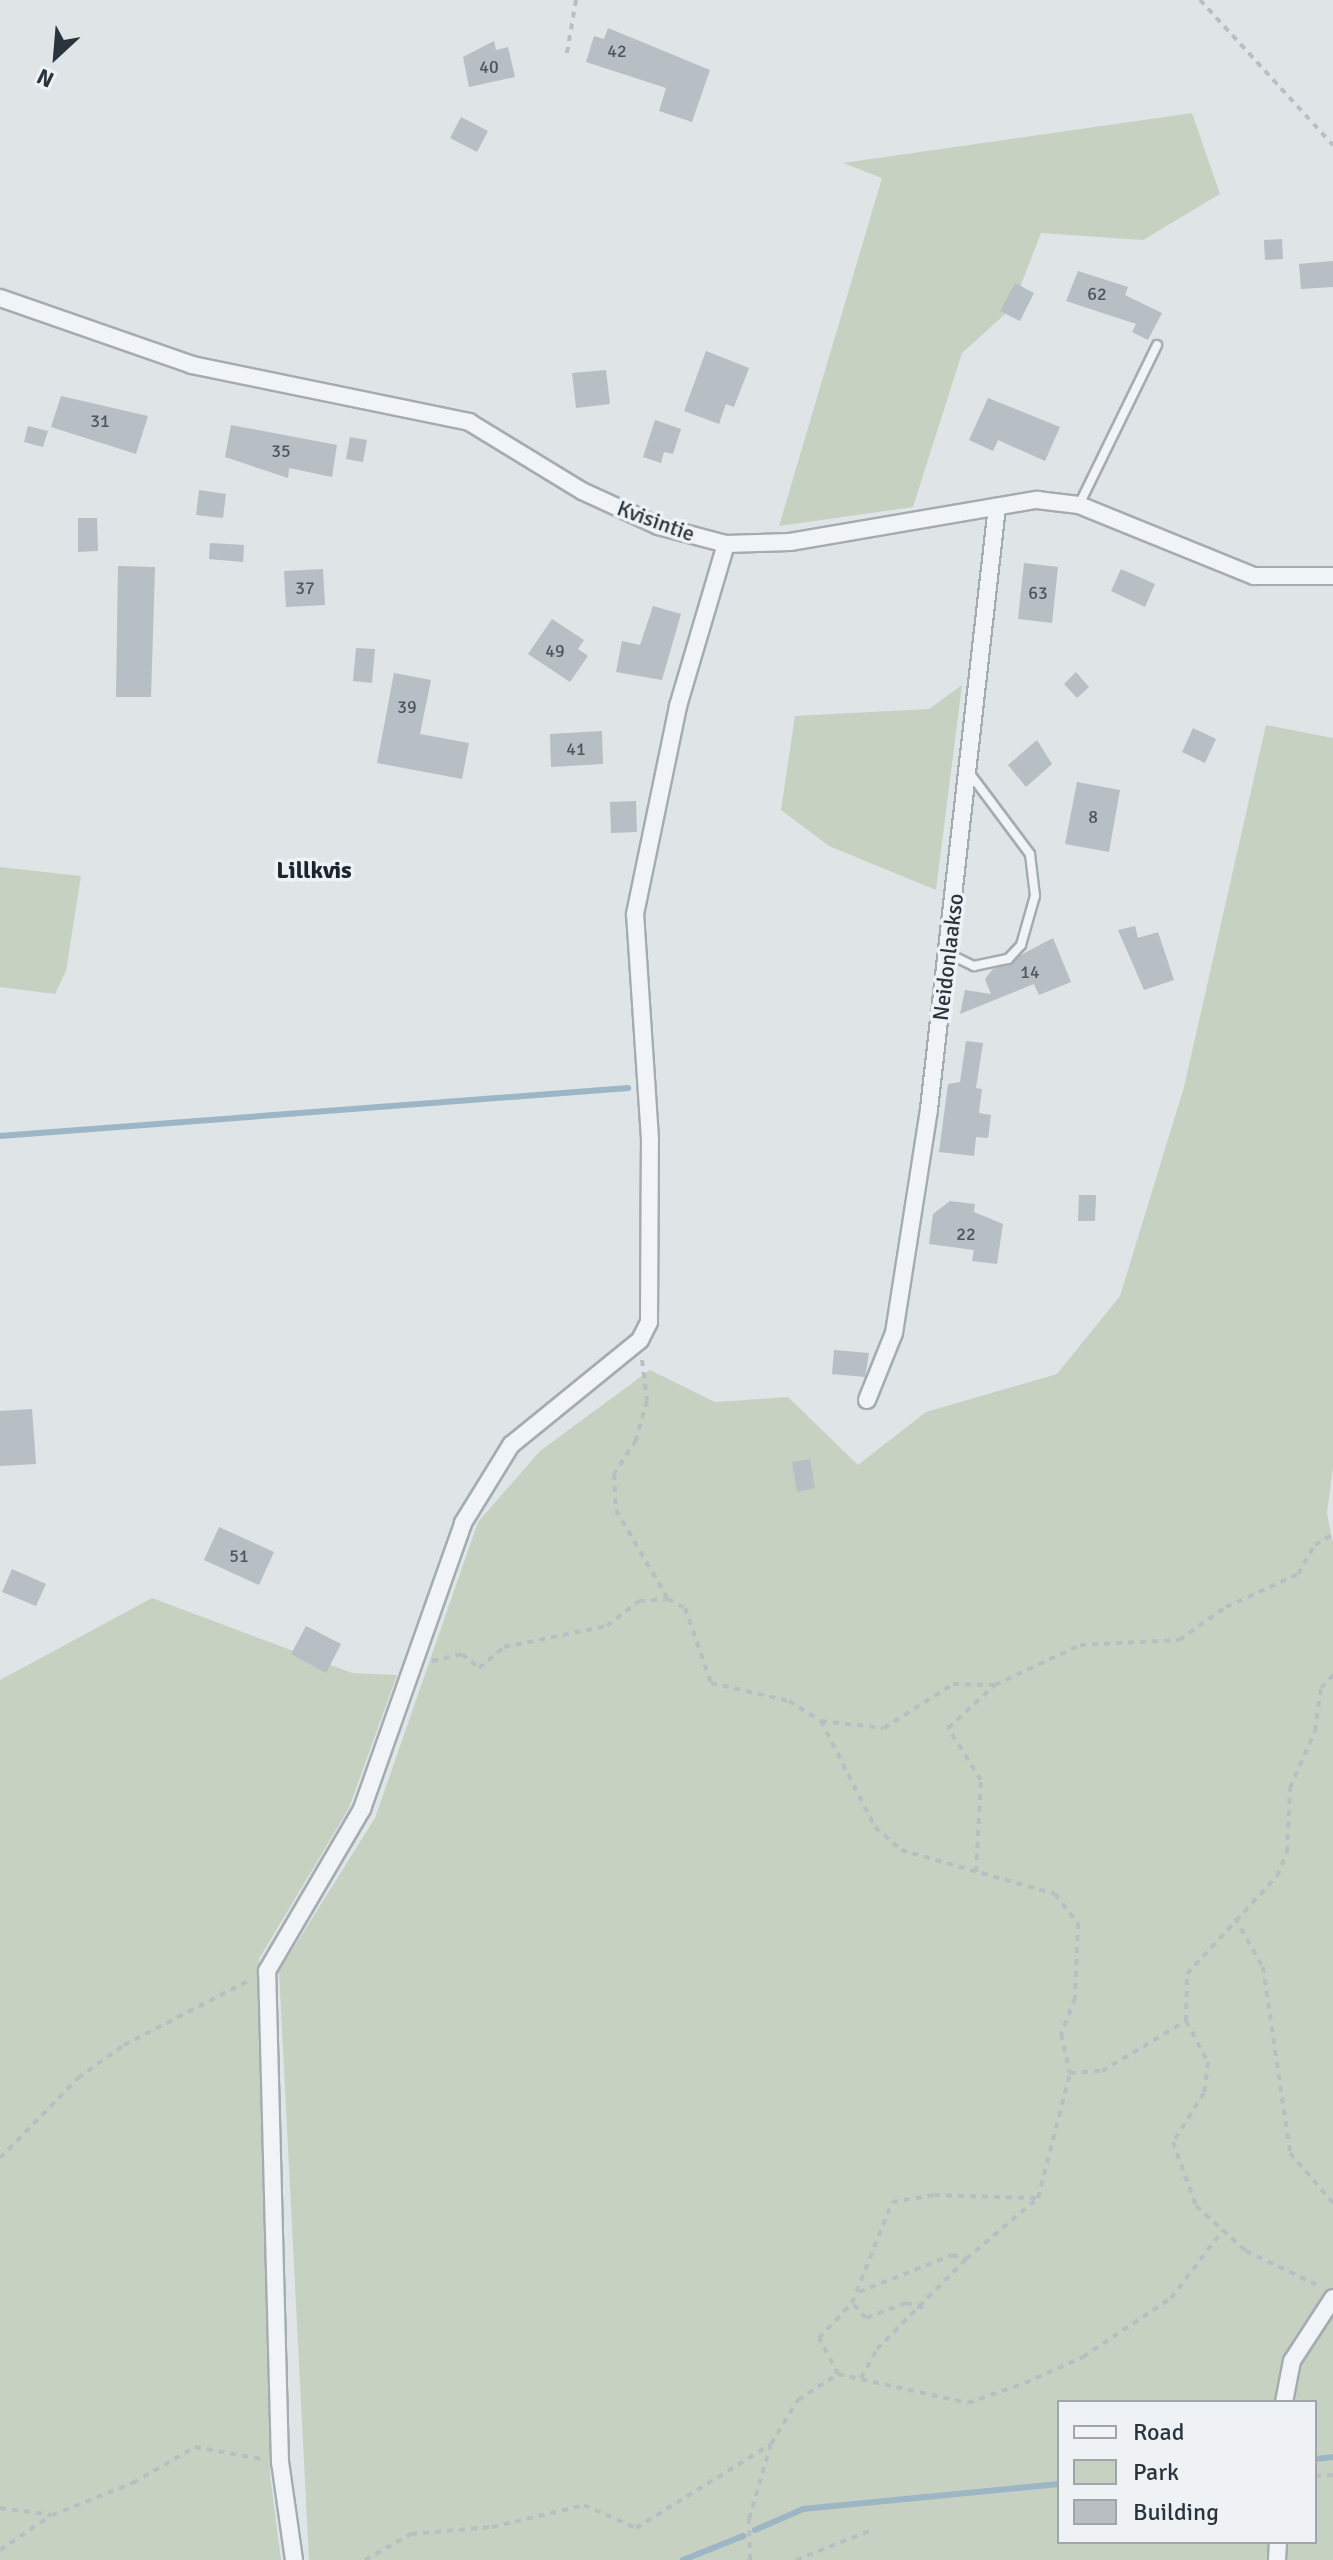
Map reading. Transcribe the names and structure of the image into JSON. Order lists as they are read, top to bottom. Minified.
{"streets":{"street":["Kvisintie","Neidonlaakso"]},"crossings":[["Kvisintie","Neidonlaakso"]],"districts":["Lillkvis"],"house_numbers":["42","40","62","31","35","37","63","49","39","41","8","14","22","51"],"legend":["Road","Park","Building"],"north":"bottom left"}
